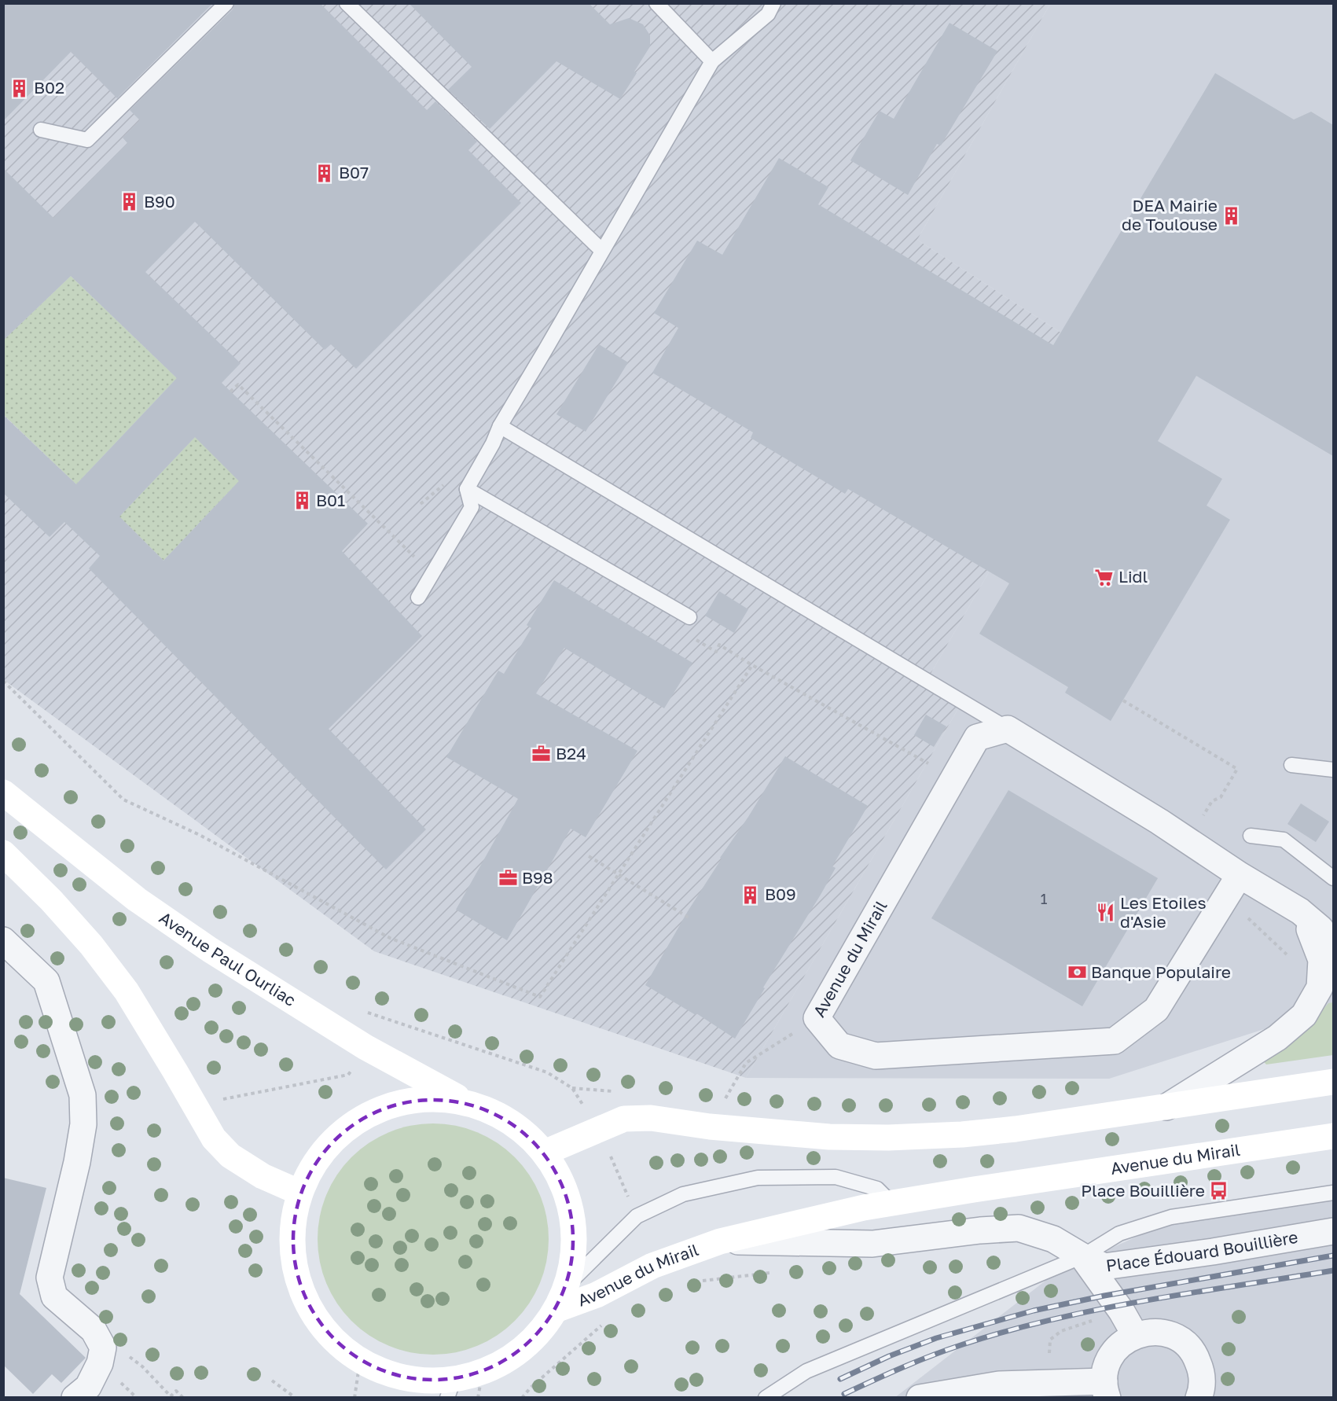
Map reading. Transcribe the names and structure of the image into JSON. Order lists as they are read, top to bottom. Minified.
{"streets":{"main road":["Avenue Paul Ourliac","Avenue du Mirail"],"street":["Place Édouard Bouillière"]},"places":{"building":["B02","B07","B90","DEA Mairie de Toulouse","B01","B09"],"supermarket":["Lidl"],"office":["B24","B98"],"restaurant":["Les Etoiles d'Asie"],"bank":["Banque Populaire"],"bus stop":["Place Bouillière"]},"house_numbers":["1"]}
